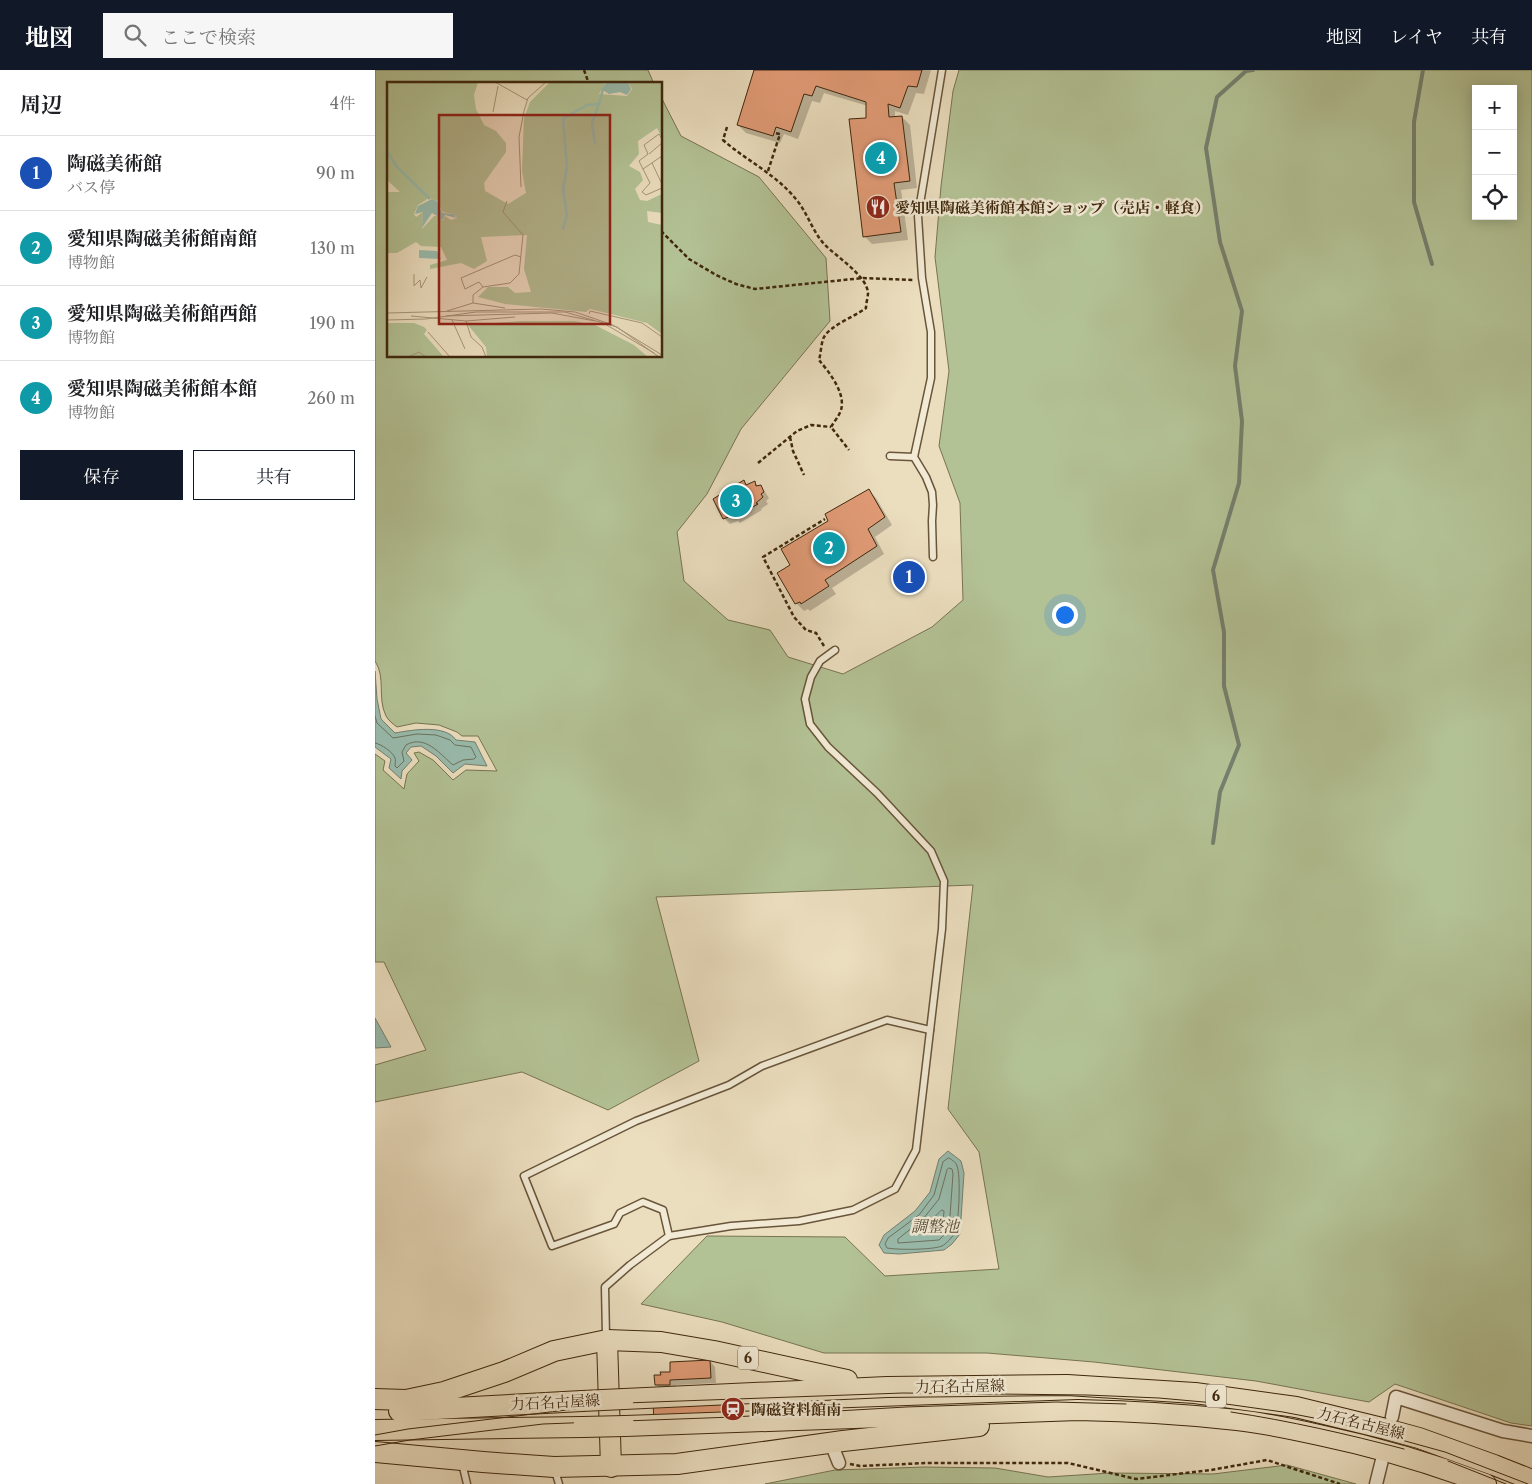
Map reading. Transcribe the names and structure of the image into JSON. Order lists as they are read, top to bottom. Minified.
{"streets":{"main road":["6","力石名古屋線"]},"crossings":[["6","力石名古屋線"]],"water":["調整池"],"places":{"restaurant":["愛知県陶磁美術館本館ショップ（売店・軽食）"],"station":["陶磁資料館南"]},"page":{"header":"地図","search":"ここで検索","nav":["地図","レイヤ","共有"],"heading":["周辺","4件"],"map_buttons":["+","−"],"list":[{"mark":"1","name":"陶磁美術館","note":"バス停","value":"90 m"},{"mark":"2","name":"愛知県陶磁美術館南館","note":"博物館","value":"130 m"},{"mark":"3","name":"愛知県陶磁美術館西館","note":"博物館","value":"190 m"},{"mark":"4","name":"愛知県陶磁美術館本館","note":"博物館","value":"260 m"}],"pins":["4","3","2","1"],"buttons":["保存","共有"]}}
